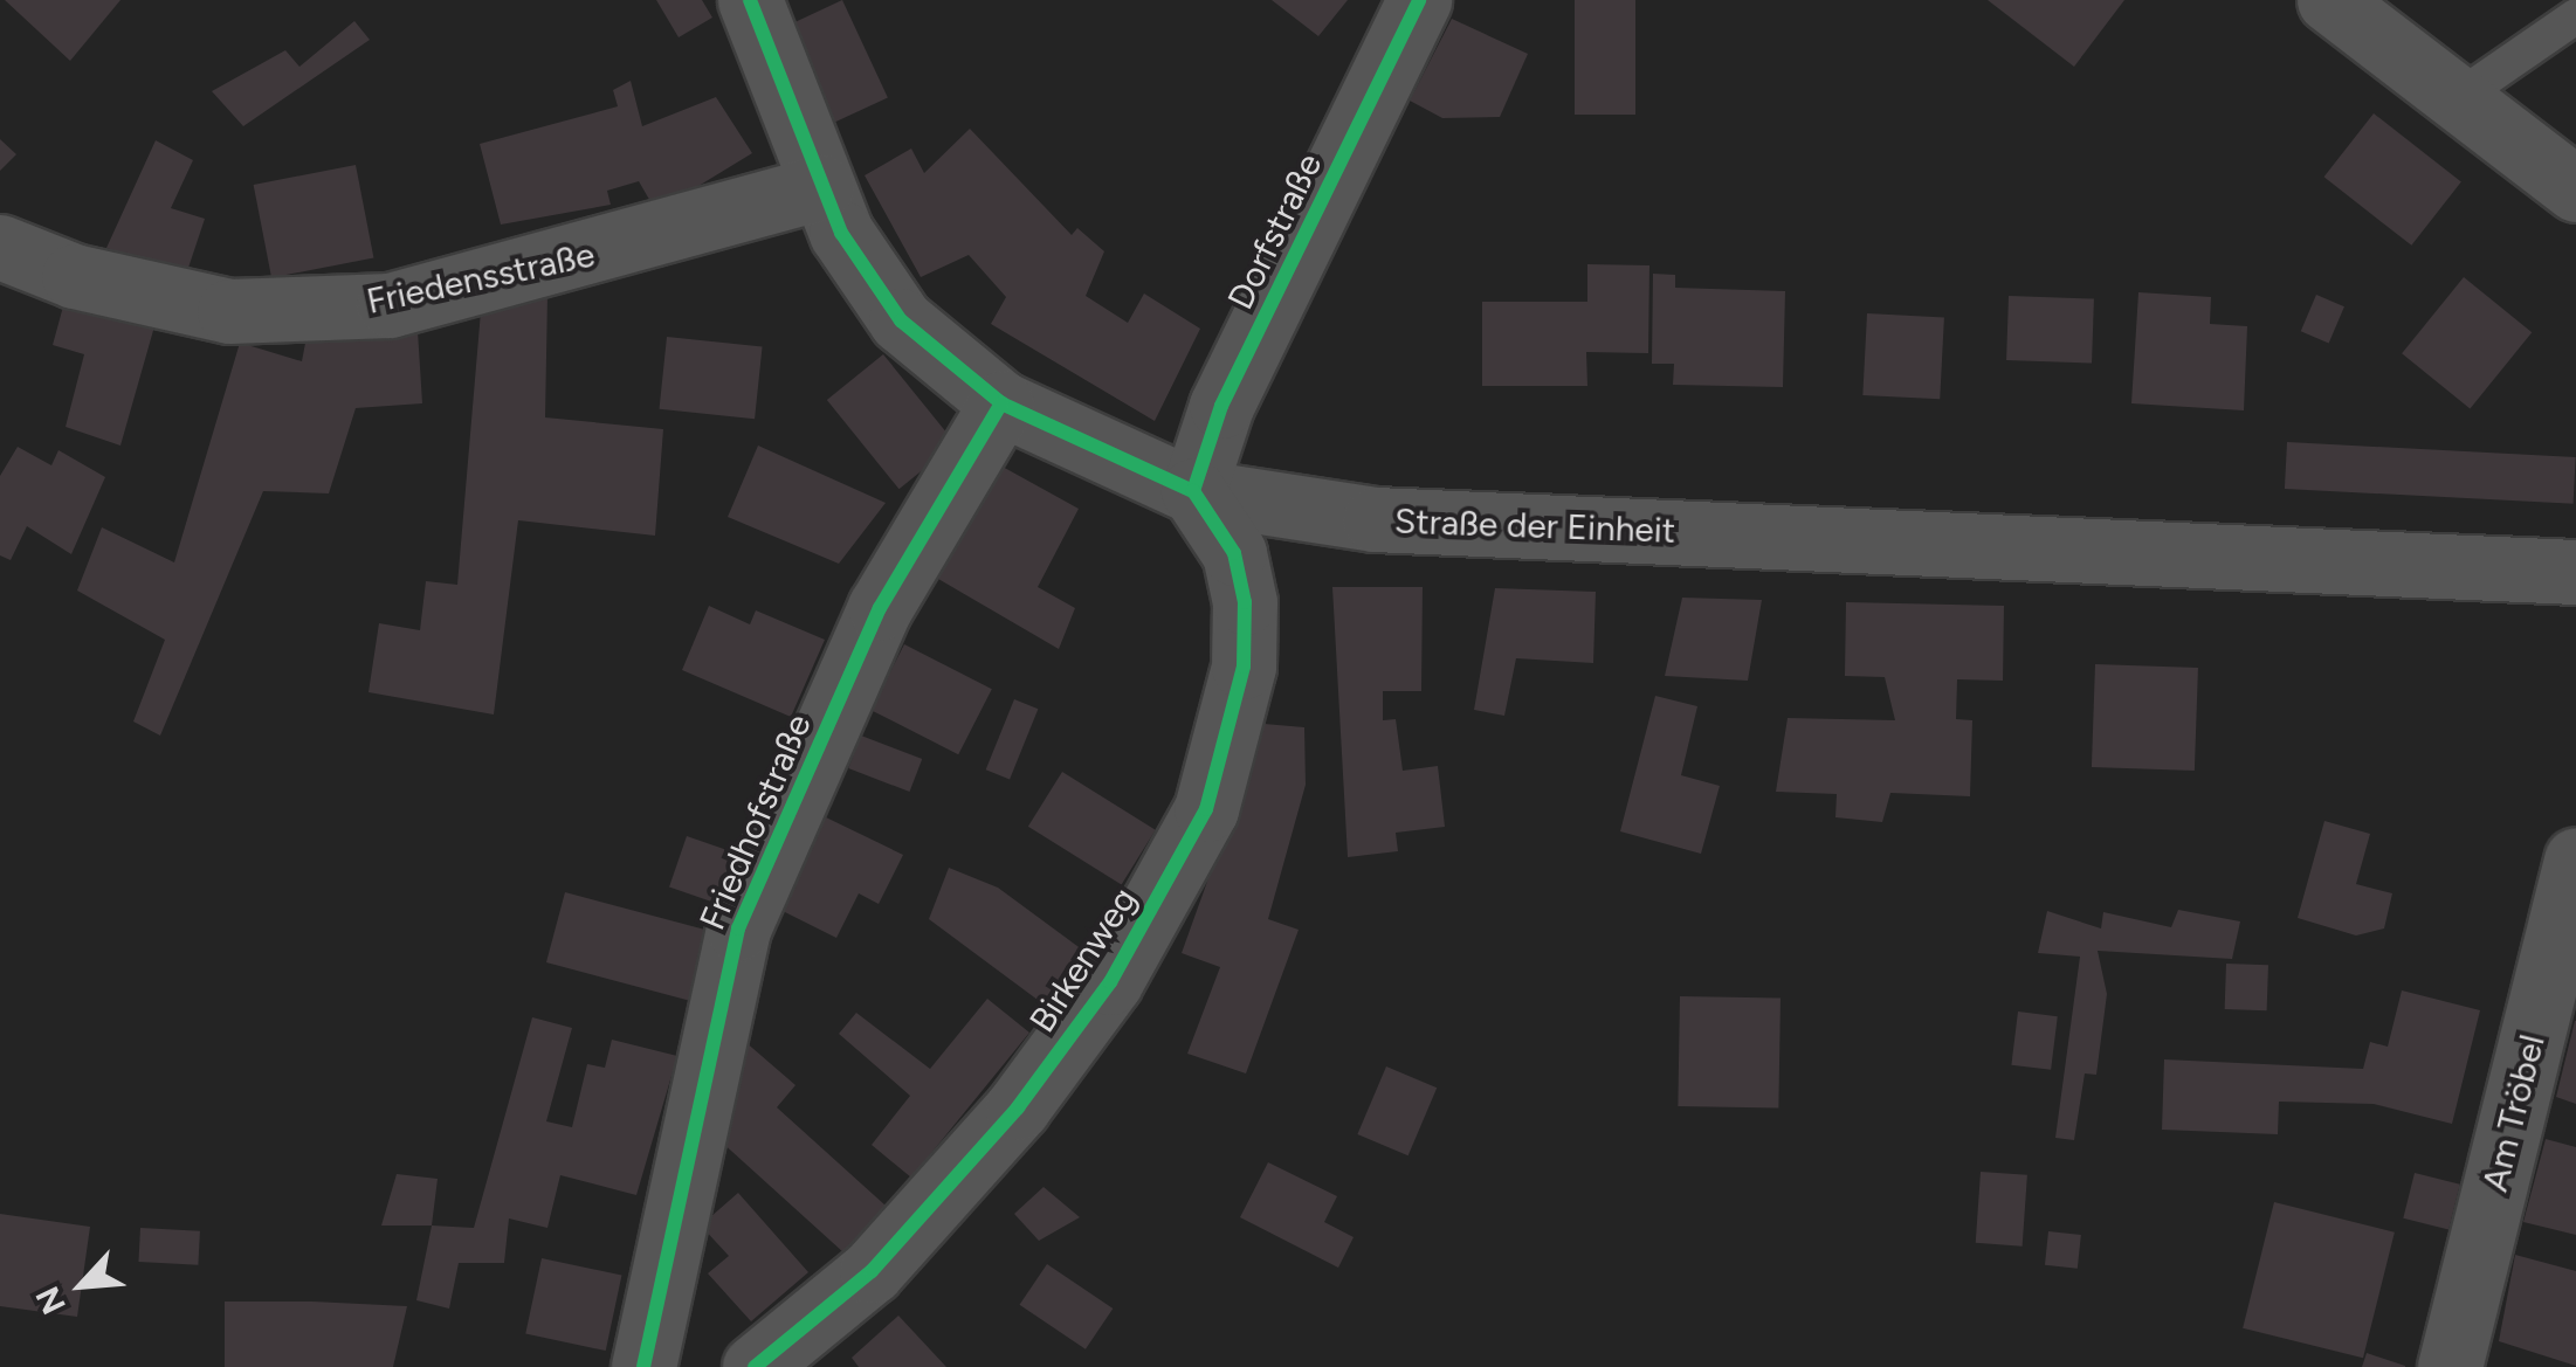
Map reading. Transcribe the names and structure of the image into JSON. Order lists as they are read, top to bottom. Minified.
{"streets":{"street":["Dorfstraße","Friedensstraße","Straße der Einheit","Friedhofstraße","Birkenweg","Am Tröbel"]},"crossings":[["Dorfstraße","Straße der Einheit"],["Dorfstraße","Birkenweg"],["Friedensstraße","Straße der Einheit"],["Straße der Einheit","Friedhofstraße"],["Straße der Einheit","Birkenweg"]],"north":"bottom left"}
